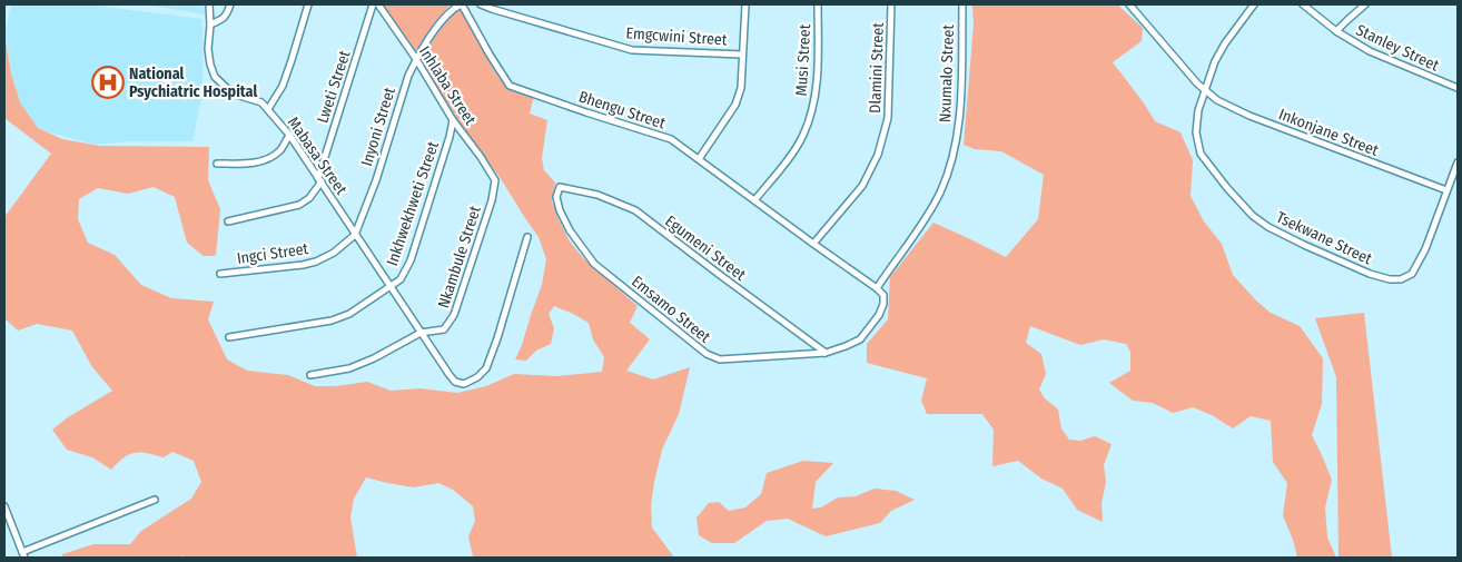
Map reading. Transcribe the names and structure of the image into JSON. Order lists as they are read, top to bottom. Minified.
{"streets":{"street":["Emgcwini Street","Stanley Street","Musi Street","Dlamini Street","Nxumalo Street","Inhlaba Street","Lweti Street","Bhengu Street","Inyoni Street","Inkonjane Street","Mabasa Street","Inkhwekhweti Street","Tsekwane Street","Egumeni Street","Ingci Street","Nkambule Street","Emsamo Street"]},"crossings":[["Musi Street","Bhengu Street"],["Dlamini Street","Bhengu Street"],["Nxumalo Street","Bhengu Street"],["Nxumalo Street","Emsamo Street"],["Inhlaba Street","Inyoni Street"],["Inhlaba Street","Inkhwekhweti Street"],["Inhlaba Street","Nkambule Street"],["Lweti Street","Mabasa Street"],["Bhengu Street","Emsamo Street"],["Inyoni Street","Mabasa Street"],["Inyoni Street","Ingci Street"],["Inkonjane Street","Tsekwane Street"],["Mabasa Street","Inkhwekhweti Street"],["Mabasa Street","Ingci Street"],["Mabasa Street","Nkambule Street"],["Egumeni Street","Emsamo Street"]],"places":{"hospital":["National Psychiatric Hospital"]}}
